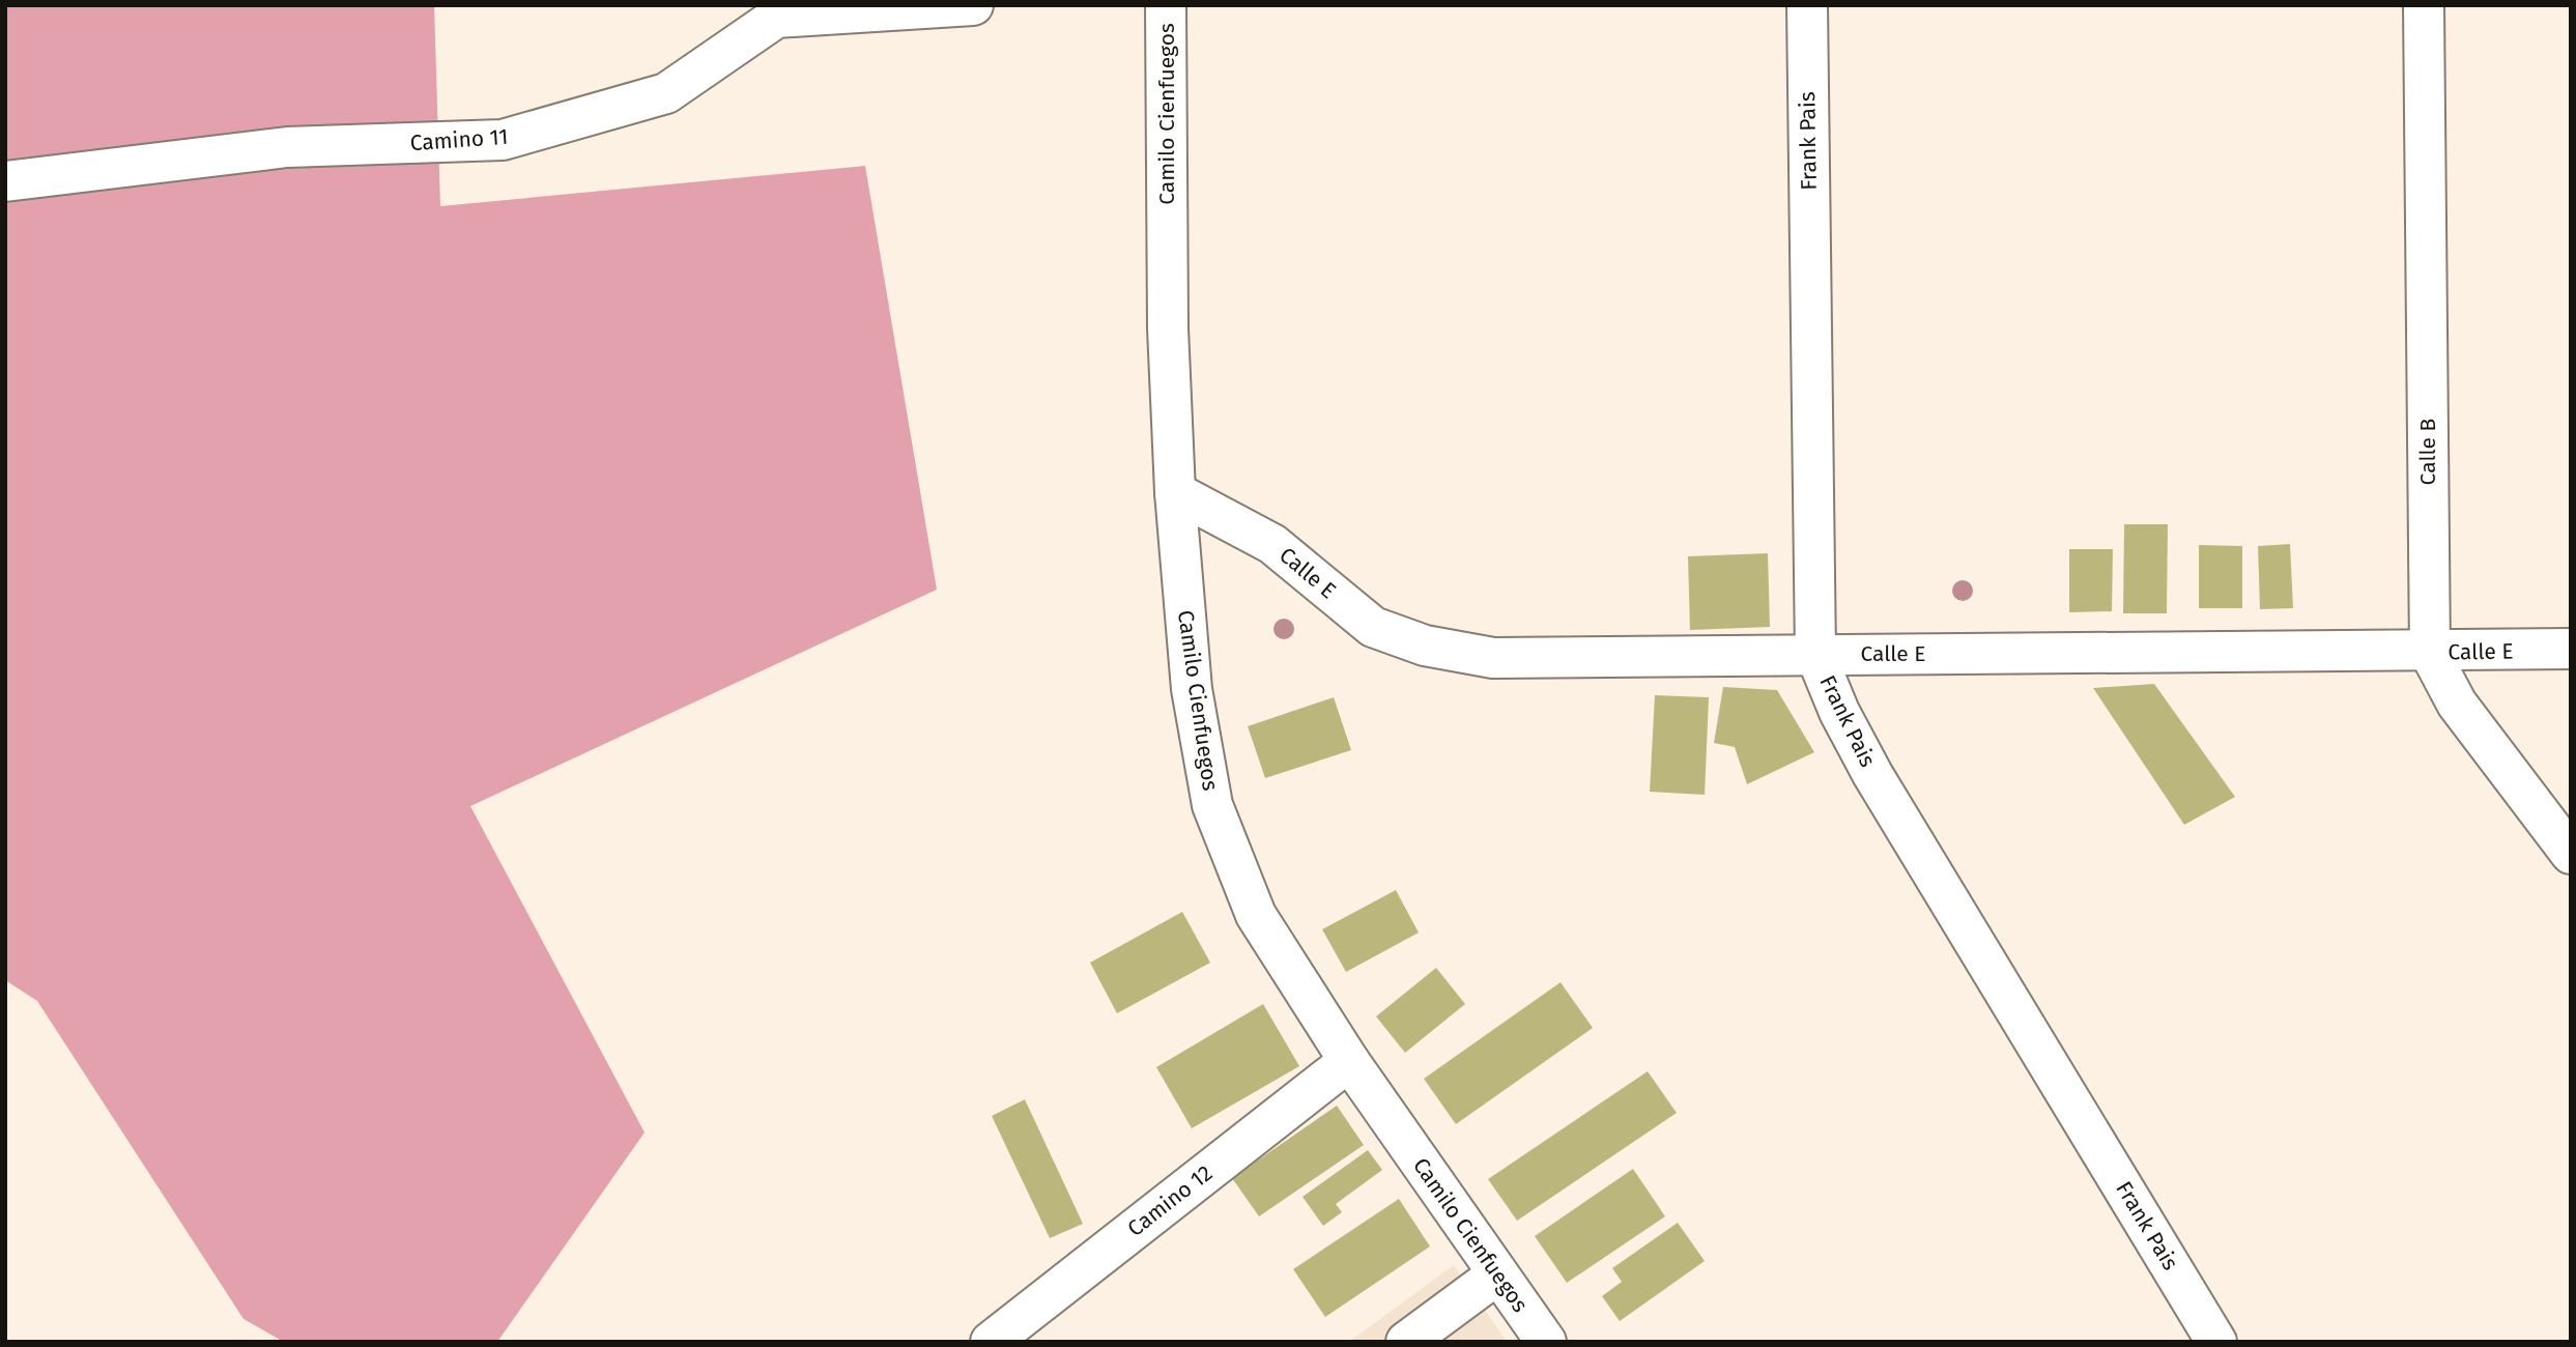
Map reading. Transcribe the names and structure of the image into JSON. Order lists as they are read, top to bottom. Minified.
{"streets":{"street":["Camilo Cienfuegos","Camino 11","Frank Pais","Calle B","Calle E","Camino 12"]},"crossings":[["Camilo Cienfuegos","Calle E"],["Camilo Cienfuegos","Camino 12"],["Frank Pais","Calle E"],["Calle B","Calle E"]]}
